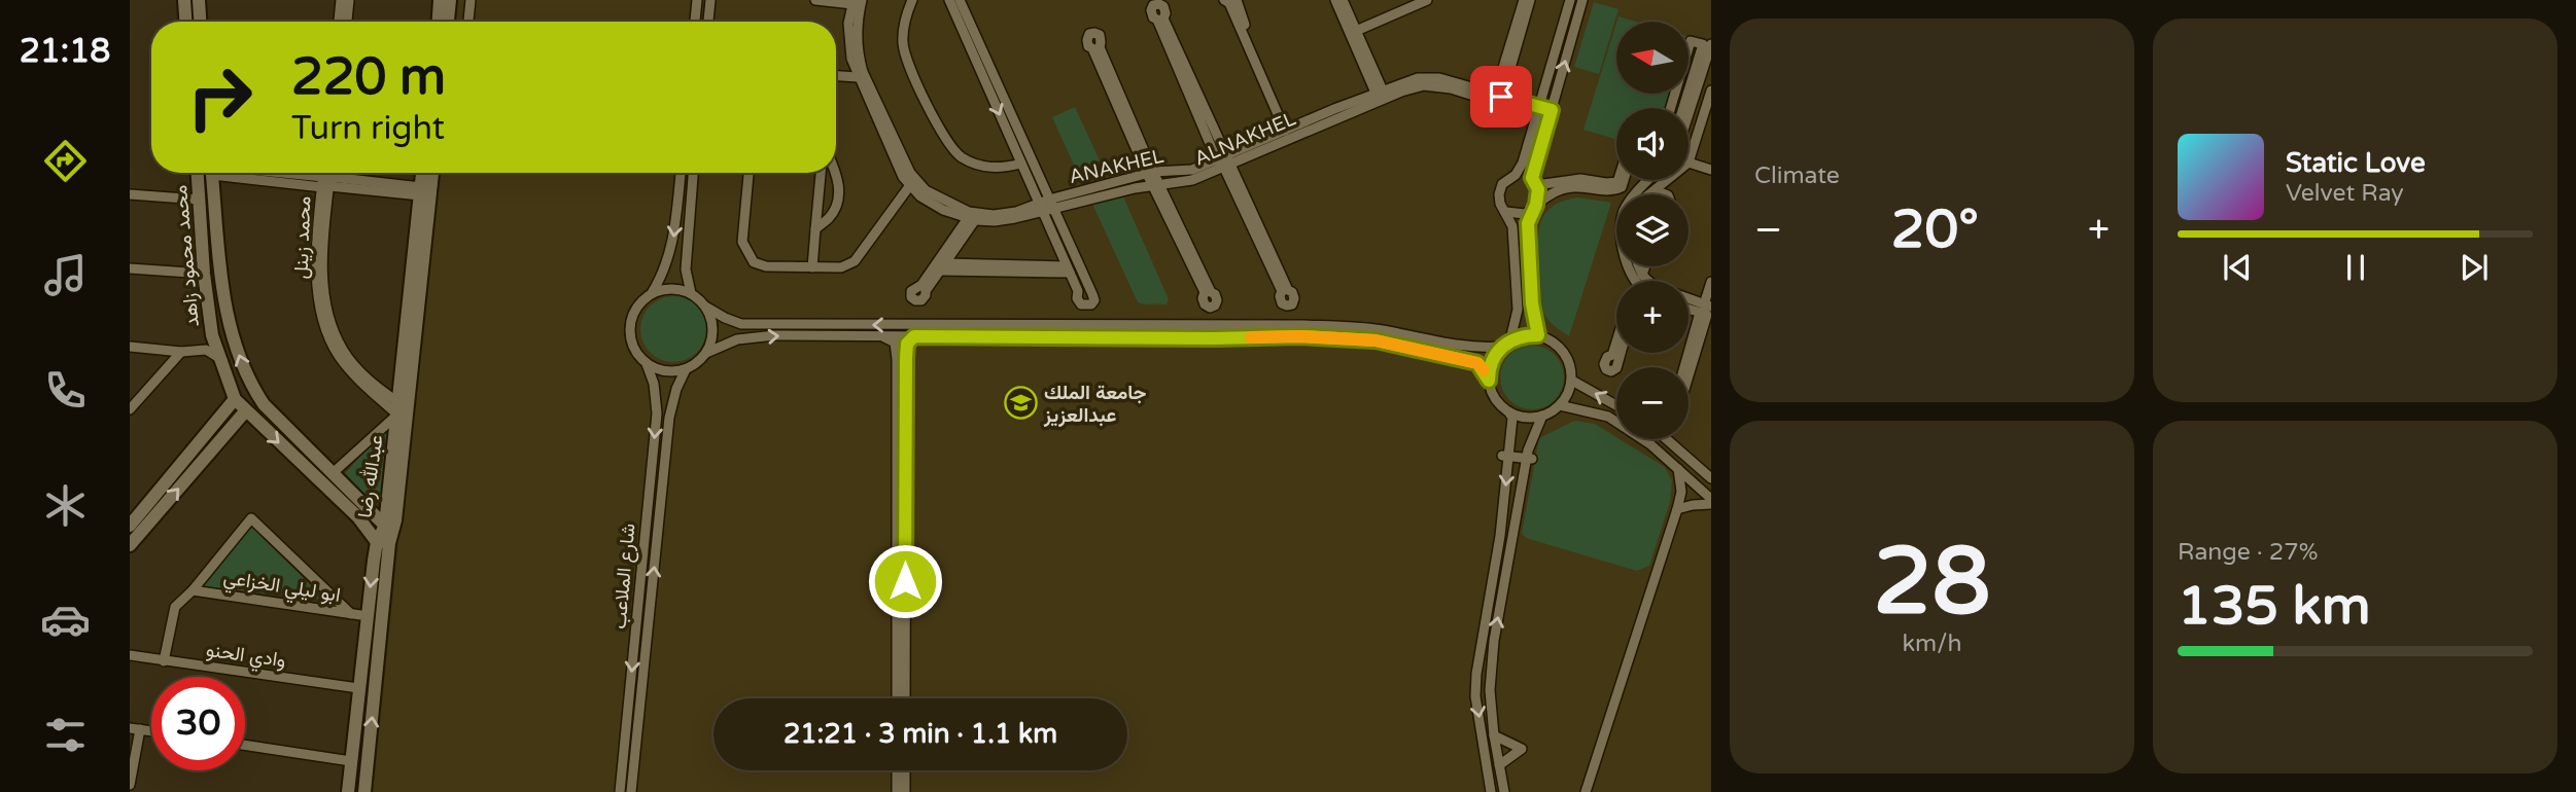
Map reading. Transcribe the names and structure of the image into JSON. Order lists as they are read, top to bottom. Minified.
{"streets":{"street":["ALNAKHEL","ANAKHEL","محمد زينل","محمد محمود زاهد","عبدالله رضا","شارع الملاعب","ابو ليلي الخزاعي","وادي الحنو"]},"crossings":[["ALNAKHEL","ANAKHEL"],["محمد زينل","عبدالله رضا"],["محمد محمود زاهد","عبدالله رضا"],["عبدالله رضا","ابو ليلي الخزاعي"],["عبدالله رضا","وادي الحنو"]],"places":{"school or university":["جامعة الملك عبدالعزيز"]},"north":"left","page":{"tabs":"21:18","tile":["Climate",["28","km/h"],["Range · 27%","135 km"]],"map_buttons":["+","−"],"turn":["220 m","Turn right"],"song":["Static Love","Velvet Ray"],"heat":["−","20°","+"],"limit":"30","trip":"21:21 · 3 min · 1.1 km"}}
